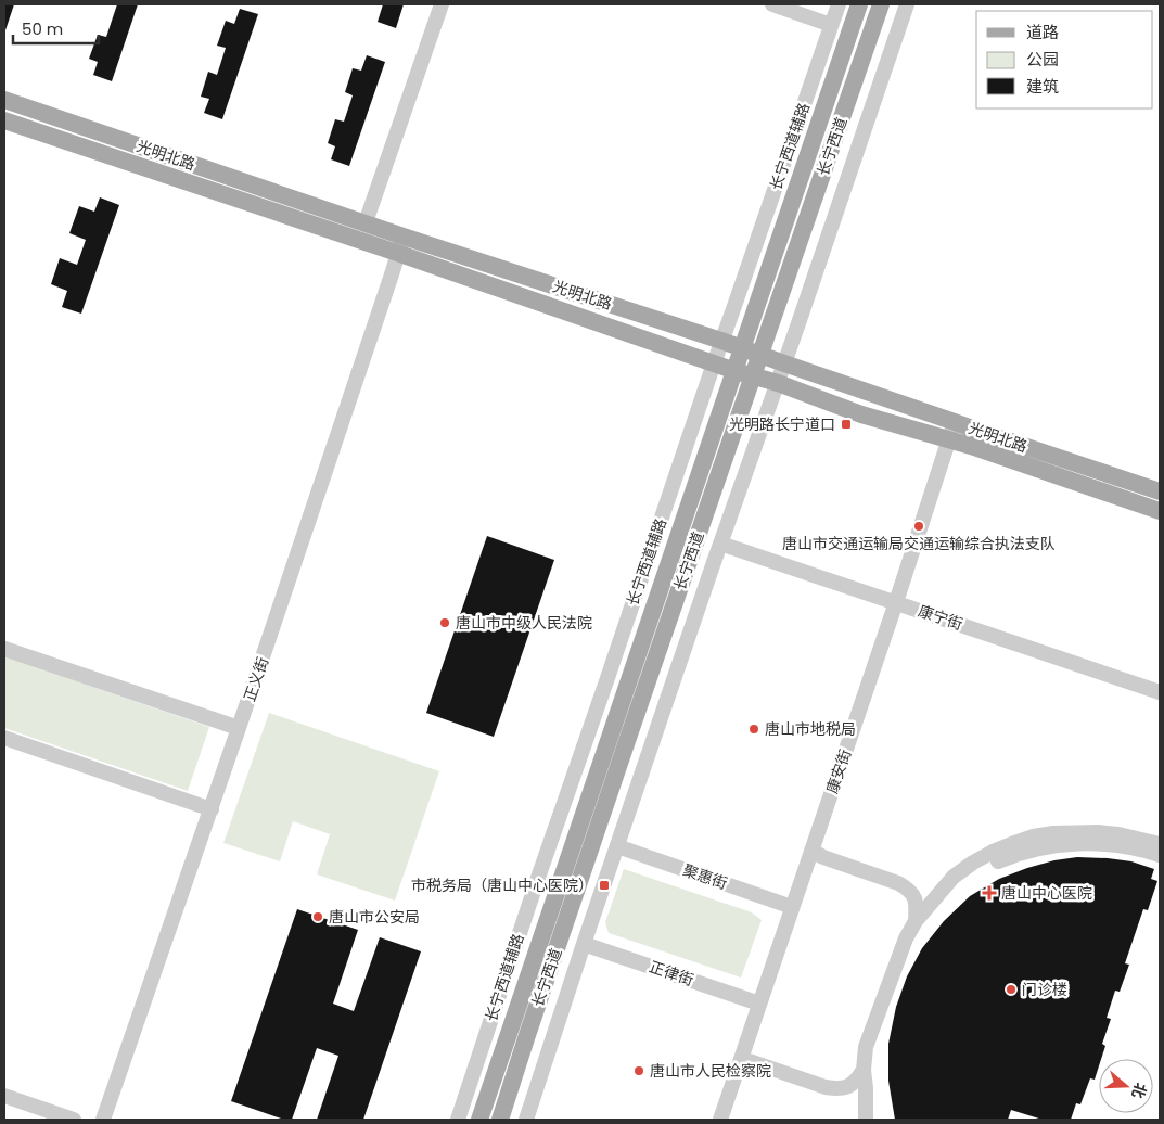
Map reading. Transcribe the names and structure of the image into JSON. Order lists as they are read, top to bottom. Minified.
{"streets":{"main road":["长宁西道","光明北路"],"street":["长宁西道辅路","康宁街","正义街","康安街","聚惠街","正律街"]},"crossings":[["长宁西道辅路","光明北路"],["长宁西道","光明北路"],["光明北路","正义街"],["光明北路","康安街"],["康宁街","康安街"],["康安街","聚惠街"],["康安街","正律街"]],"places":{"transit":["光明路长宁道口","市税务局（唐山中心医院）"],"other":["唐山市交通运输局交通运输综合执法支队","唐山市中级人民法院","唐山市地税局","唐山市公安局","门诊楼","唐山市人民检察院"],"health":["唐山中心医院"]},"legend":["道路","公园","建筑"],"scale_bar":"50 m","north":"right"}
